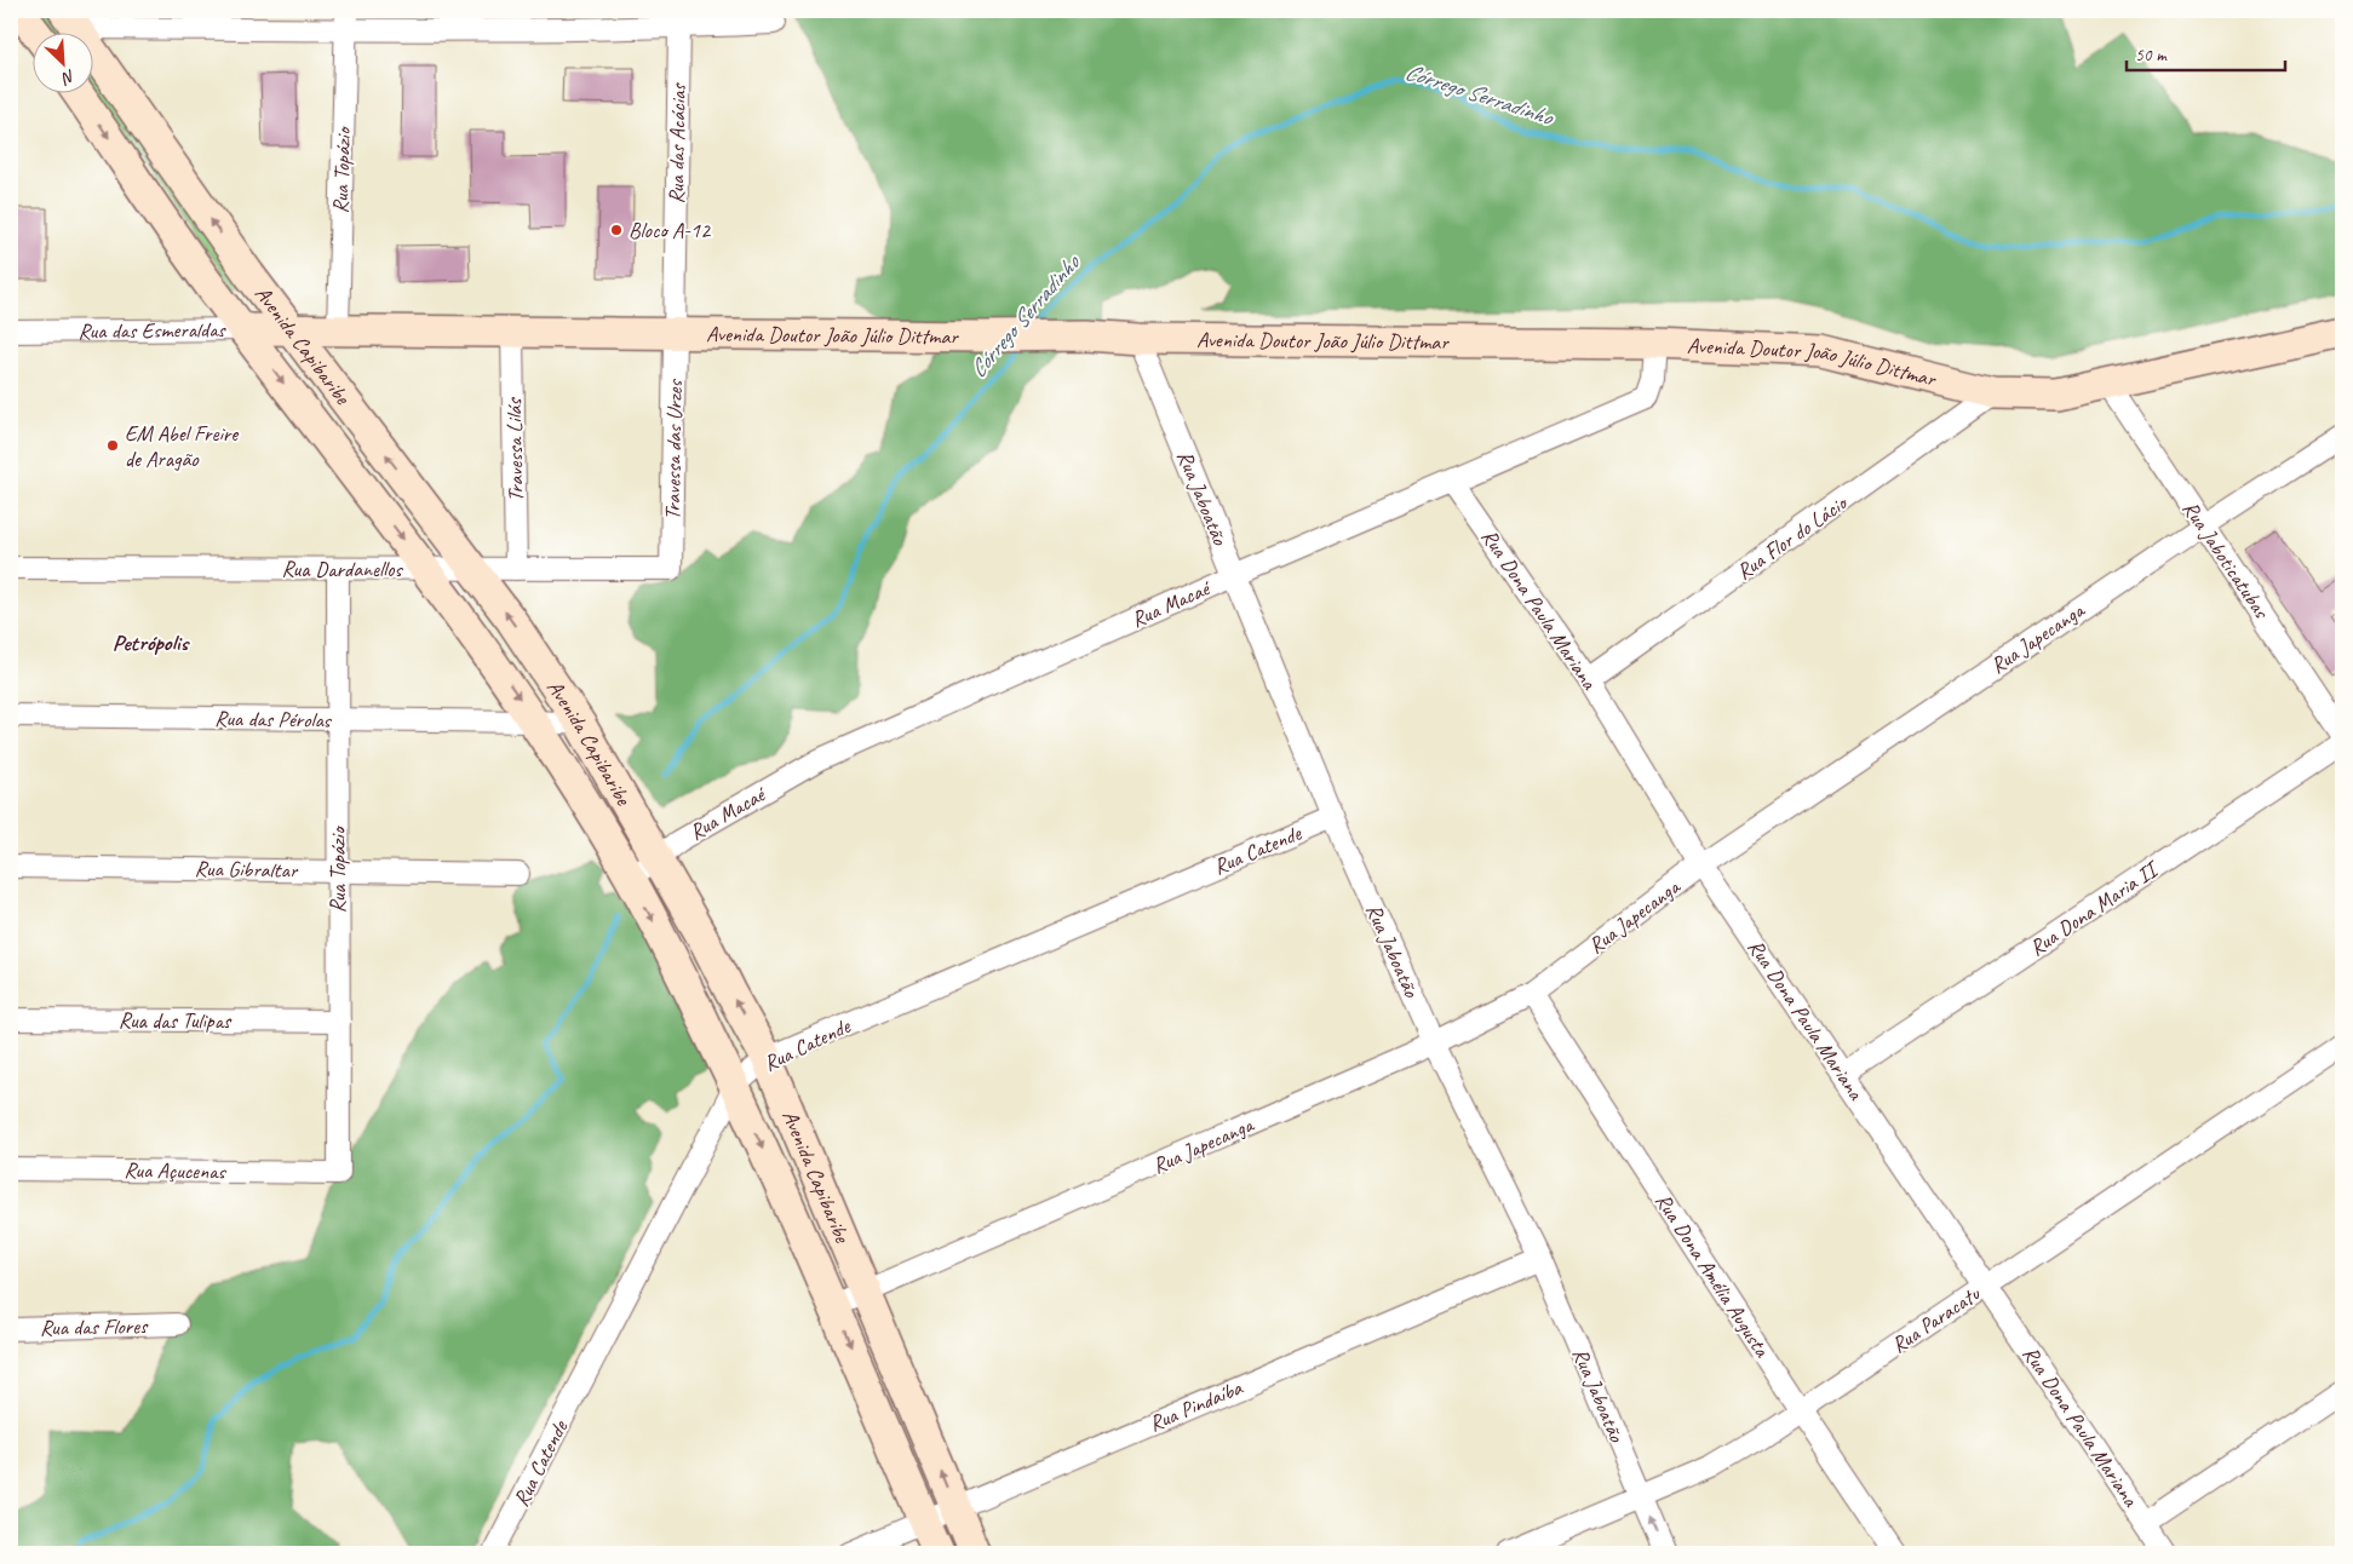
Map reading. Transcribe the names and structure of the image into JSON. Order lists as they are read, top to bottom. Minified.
{"streets":{"main road":["Rua das Esmeraldas","Avenida Doutor João Júlio Dittmar","Avenida Capibaribe"],"street":["Rua das Acácias","Rua Topázio","Travessa Lilás","Travessa das Urzes","Rua Jaboatão","Rua Flor do Lácio","Rua Jaboticatubas","Rua Dardanellos","Rua Macaé","Rua Dona Paula Mariana","Rua Japecanga","Rua das Pérolas","Rua Catende","Rua Gibraltar","Rua Dona Maria II","Rua das Tulipas","Rua Açucenas","Rua Dona Amélia Augusta","Rua Paracatu","Rua das Flores","Rua Pindaíba"]},"crossings":[["Rua das Acácias","Avenida Doutor João Júlio Dittmar"],["Rua das Acácias","Travessa das Urzes"],["Rua Topázio","Avenida Doutor João Júlio Dittmar"],["Rua Topázio","Rua Dardanellos"],["Rua Topázio","Rua das Pérolas"],["Rua Topázio","Rua Gibraltar"],["Rua Topázio","Rua das Tulipas"],["Rua Topázio","Rua Açucenas"],["Rua das Esmeraldas","Avenida Doutor João Júlio Dittmar"],["Rua das Esmeraldas","Avenida Capibaribe"],["Avenida Doutor João Júlio Dittmar","Avenida Capibaribe"],["Avenida Doutor João Júlio Dittmar","Travessa Lilás"],["Avenida Doutor João Júlio Dittmar","Travessa das Urzes"],["Avenida Doutor João Júlio Dittmar","Rua Jaboatão"],["Avenida Doutor João Júlio Dittmar","Rua Flor do Lácio"],["Avenida Doutor João Júlio Dittmar","Rua Jaboticatubas"],["Avenida Doutor João Júlio Dittmar","Rua Macaé"],["Avenida Capibaribe","Rua Dardanellos"],["Avenida Capibaribe","Rua Macaé"],["Avenida Capibaribe","Rua Japecanga"],["Avenida Capibaribe","Rua das Pérolas"],["Avenida Capibaribe","Rua Catende"],["Avenida Capibaribe","Rua Pindaíba"],["Travessa Lilás","Rua Dardanellos"],["Travessa das Urzes","Rua Dardanellos"],["Rua Jaboatão","Rua Macaé"],["Rua Jaboatão","Rua Japecanga"],["Rua Jaboatão","Rua Catende"],["Rua Jaboatão","Rua Paracatu"],["Rua Jaboatão","Rua Pindaíba"],["Rua Flor do Lácio","Rua Dona Paula Mariana"],["Rua Jaboticatubas","Rua Japecanga"],["Rua Macaé","Rua Dona Paula Mariana"],["Rua Dona Paula Mariana","Rua Japecanga"],["Rua Dona Paula Mariana","Rua Dona Maria II"],["Rua Dona Paula Mariana","Rua Paracatu"],["Rua Japecanga","Rua Dona Amélia Augusta"],["Rua Dona Amélia Augusta","Rua Paracatu"]],"districts":["Petrópolis"],"water":["Córrego Serradinho"],"places":["Bloco A-12","EM Abel Freire de Aragão"],"scale_bar":"50 m","north":"bottom right"}
